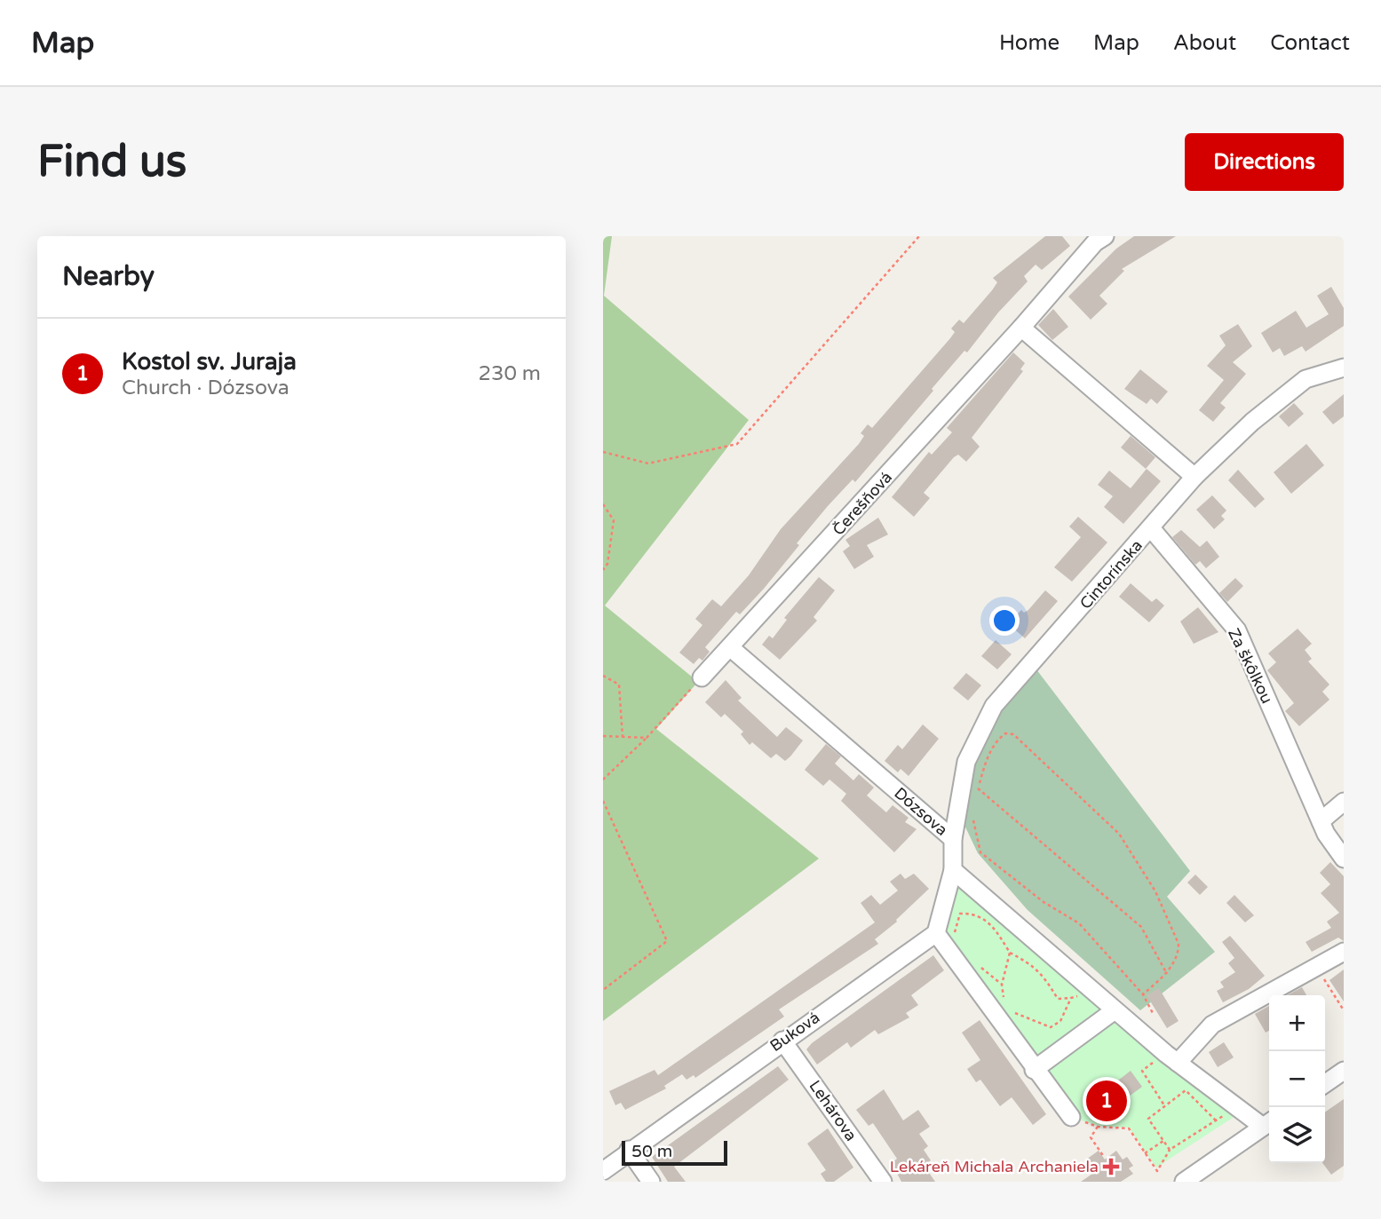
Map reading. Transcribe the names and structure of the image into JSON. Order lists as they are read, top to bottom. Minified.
{"streets":{"street":["Čerešňová","Cintorínska","Za škôlkou","Dózsova","Buková","Lehárova"]},"crossings":[["Čerešňová","Dózsova"],["Cintorínska","Za škôlkou"],["Cintorínska","Dózsova"],["Buková","Lehárova"]],"places":{"health":["Lekáreň Michala Archaniela"]},"scale_bar":"50 m","page":{"header":"Map","nav":["Home","Map","About","Contact"],"buttons":"Directions","title":"Find us","heading":"Nearby","list":[{"mark":"1","name":"Kostol sv. Juraja","note":"Church · Dózsova","value":"230 m"}],"map_buttons":["+","−"],"pins":"1","scale":"50 m"}}
